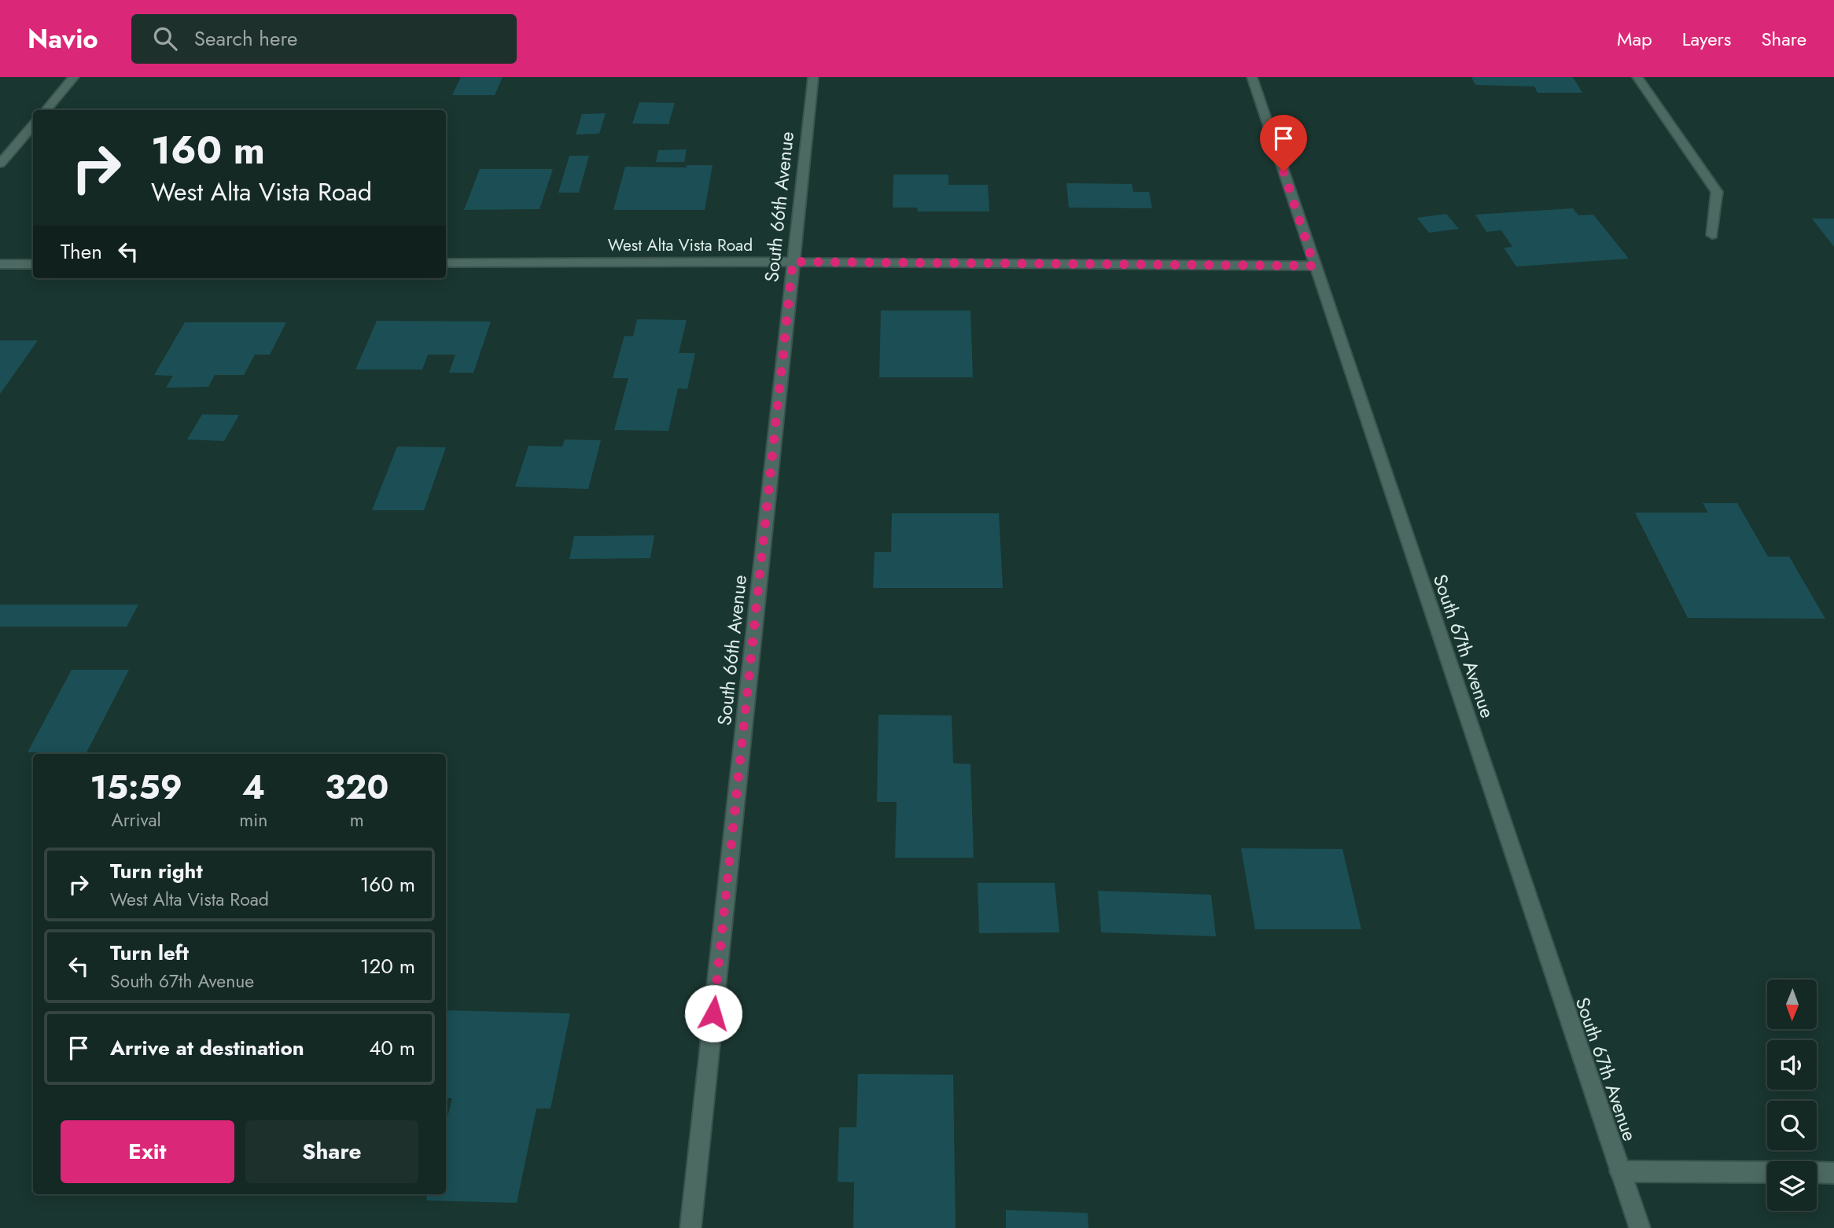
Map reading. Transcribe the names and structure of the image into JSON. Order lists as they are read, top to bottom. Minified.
{"streets":{"street":["South 66th Avenue","West Alta Vista Road","South 67th Avenue"]},"crossings":[["South 66th Avenue","West Alta Vista Road"],["West Alta Vista Road","South 67th Avenue"]],"north":"bottom","page":{"header":"Navio","search":"Search here","nav":["Map","Layers","Share"],"turn":["160 m","West Alta Vista Road"],"then":"Then","eta":["15:59","Arrival","4","min","320","m"],"list":[{"name":"Turn right","note":"West Alta Vista Road","value":"160 m"},{"name":"Turn left","note":"South 67th Avenue","value":"120 m"},{"name":"Arrive at destination","value":"40 m"}],"buttons":["Exit","Share"]}}
